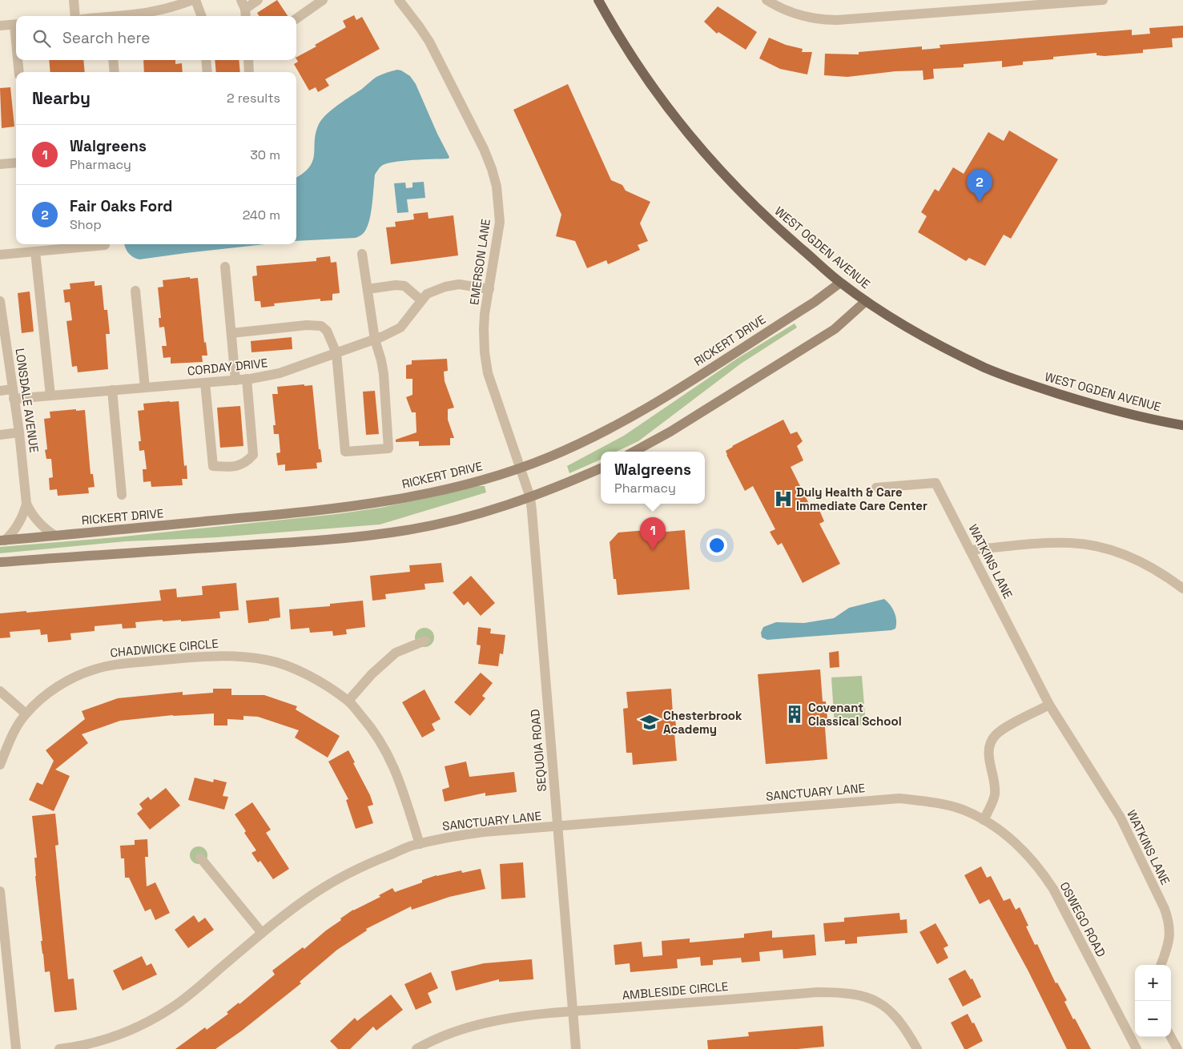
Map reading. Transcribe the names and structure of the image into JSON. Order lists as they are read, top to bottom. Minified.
{"streets":{"main road":["WEST OGDEN AVENUE"],"street":["EMERSON LANE","RICKERT DRIVE","CORDAY DRIVE","LONSDALE AVENUE","WATKINS LANE","CHADWICKE CIRCLE","SEQUOIA ROAD","SANCTUARY LANE","OSWEGO ROAD","AMBLESIDE CIRCLE"]},"crossings":[["WEST OGDEN AVENUE","RICKERT DRIVE"],["EMERSON LANE","RICKERT DRIVE"],["EMERSON LANE","CORDAY DRIVE"],["EMERSON LANE","SEQUOIA ROAD"],["RICKERT DRIVE","LONSDALE AVENUE"],["CORDAY DRIVE","LONSDALE AVENUE"],["CHADWICKE CIRCLE","SANCTUARY LANE"],["SEQUOIA ROAD","SANCTUARY LANE"],["SEQUOIA ROAD","AMBLESIDE CIRCLE"],["SANCTUARY LANE","OSWEGO ROAD"]],"places":{"hospital":["Duly Health & Care Immediate Care Center"],"building":["Covenant Classical School"],"school or university":["Chesterbrook Academy"]},"page":{"search":"Search here","heading":["Nearby","2 results"],"list":[{"mark":"1","name":"Walgreens","note":"Pharmacy","value":"30 m"},{"mark":"2","name":"Fair Oaks Ford","note":"Shop","value":"240 m"}],"pins":["2","1"],"popup":["Walgreens","Pharmacy"],"map_buttons":["+","−"]}}
